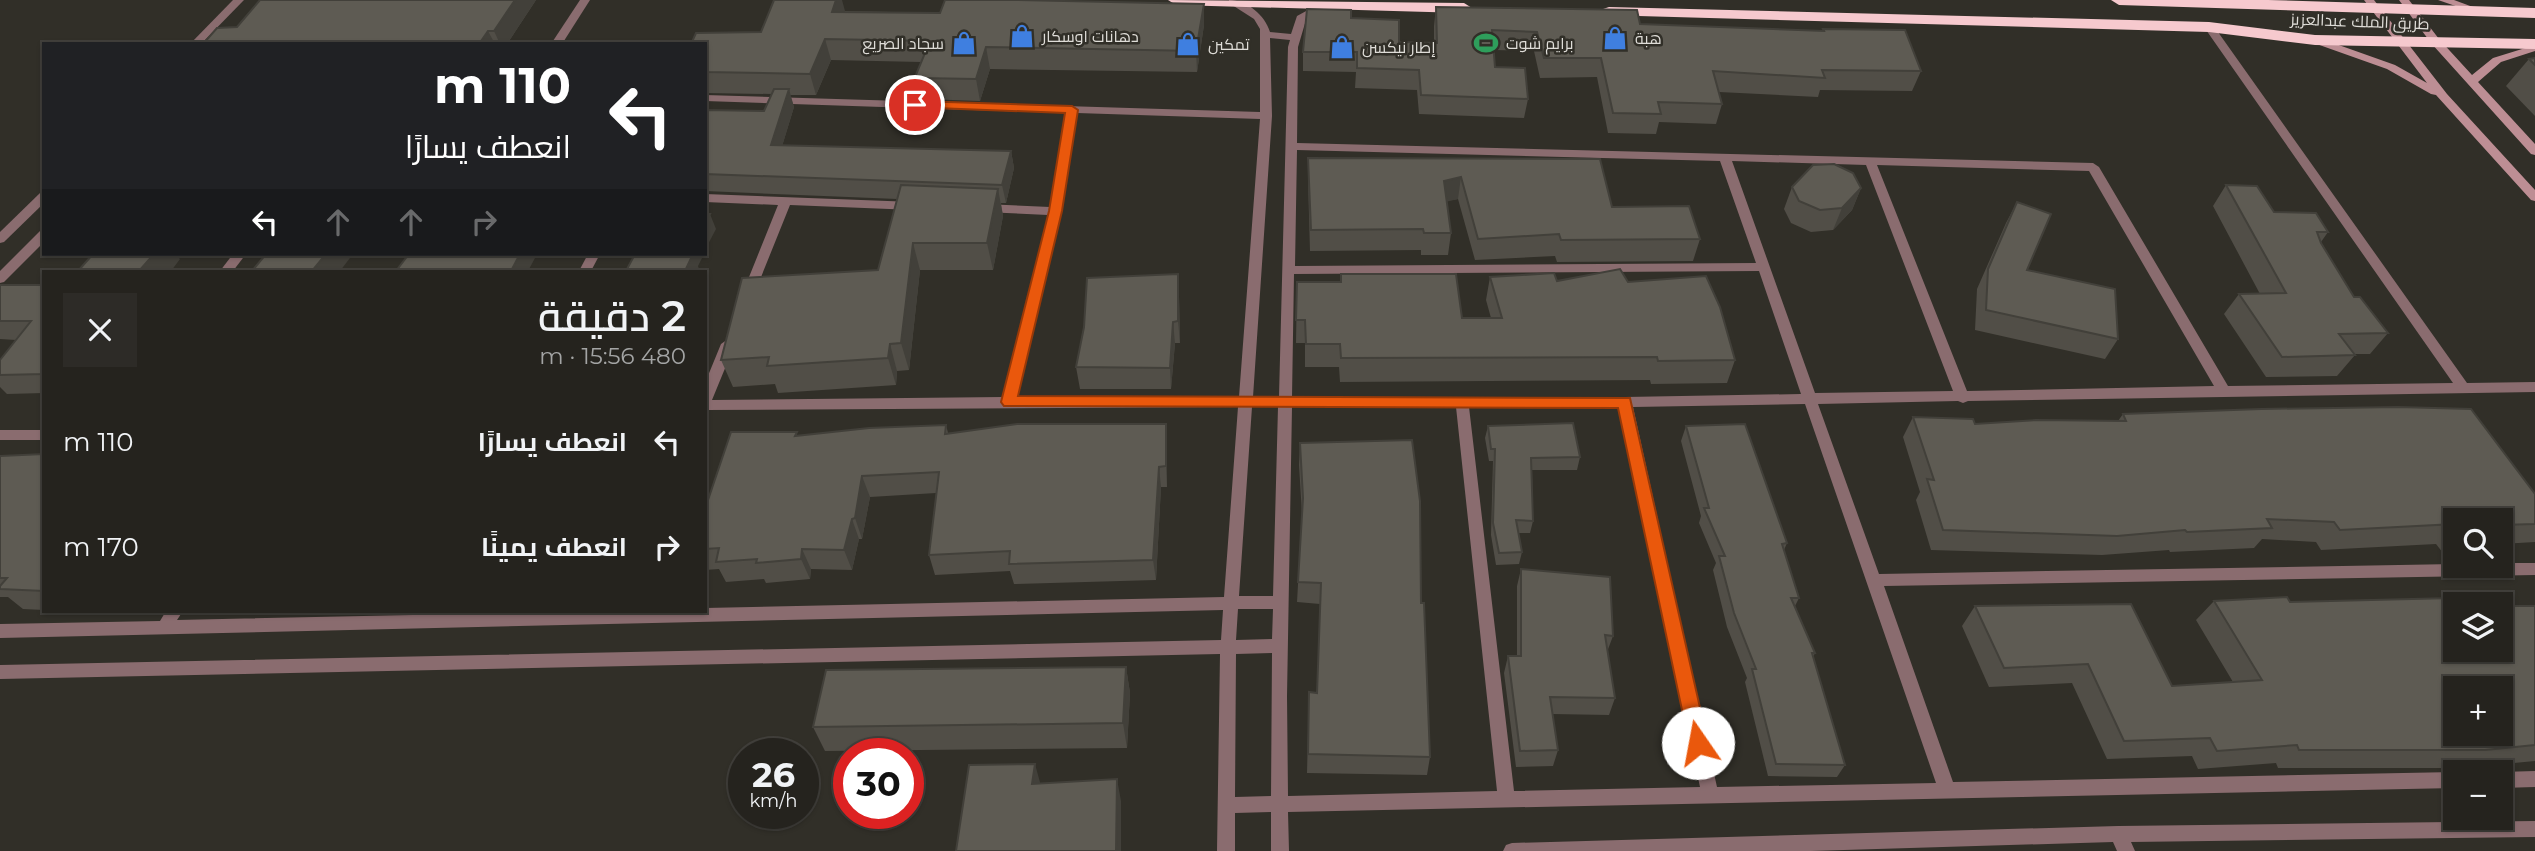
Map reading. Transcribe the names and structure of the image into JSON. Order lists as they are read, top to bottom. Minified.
{"streets":{"highway":["طريق الملك عبدالعزيز"]},"places":{"shop":["دهانات اوسكار","هبة","سجاد الصريع","تمكين","إطار نيكسن"],"sports":["برايم شوت"]},"page":{"turn":["110 m","انعطف يسارًا"],"heading":["2 دقيقة","480 m · 15:56"],"list":[{"name":"انعطف يسارًا","value":"110 m"},{"name":"انعطف يمينًا","value":"170 m"}],"map_buttons":["+","−"],"speed":"26 km/h","limit":"30"}}
